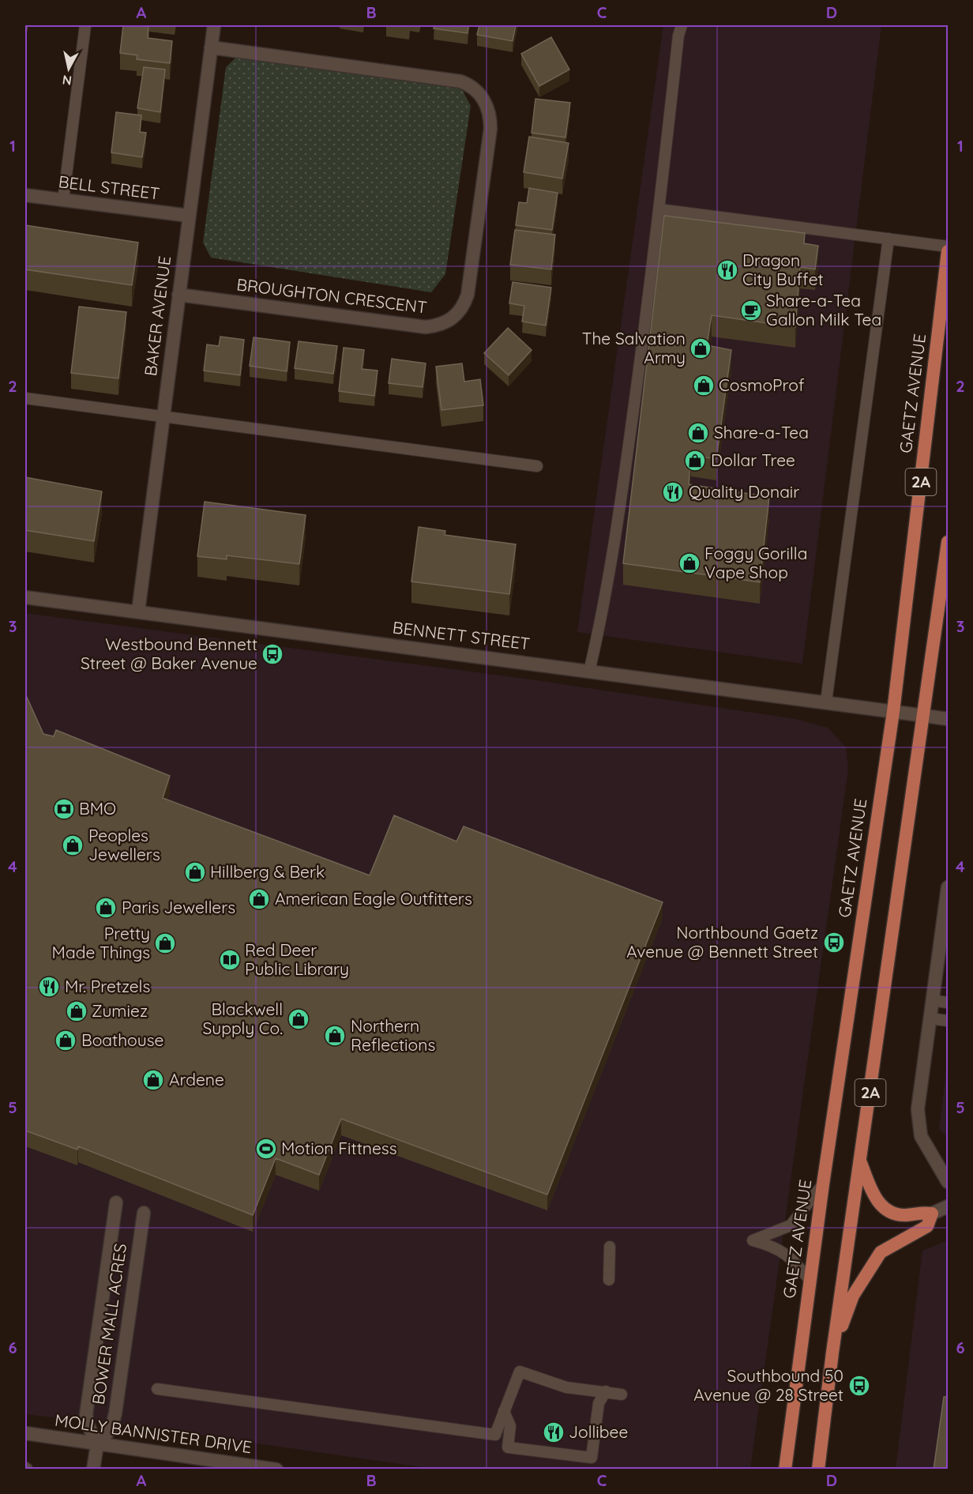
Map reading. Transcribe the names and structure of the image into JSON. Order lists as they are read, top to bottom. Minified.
{"streets":{"main road":["GAETZ AVENUE","2A"],"street":["BELL STREET","BROUGHTON CRESCENT","BAKER AVENUE","BENNETT STREET","BOWER MALL ACRES","MOLLY BANNISTER DRIVE"]},"crossings":[["BELL STREET","BAKER AVENUE"],["BROUGHTON CRESCENT","BAKER AVENUE"],["BAKER AVENUE","BENNETT STREET"],["GAETZ AVENUE","BENNETT STREET"],["2A","BENNETT STREET"],["BOWER MALL ACRES","MOLLY BANNISTER DRIVE"]],"places":{"restaurant":["Dragon City Buffet","Quality Donair","Mr. Pretzels","Jollibee"],"cafe":["Share-a-Tea Gallon Milk Tea"],"shop":["The Salvation Army","CosmoProf","Share-a-Tea","Dollar Tree","Foggy Gorilla Vape Shop","Peoples Jewellers","Hillberg & Berk","American Eagle Outfitters","Paris Jewellers","Pretty Made Things","Zumiez","Blackwell Supply Co.","Northern Reflections","Boathouse","Ardene"],"bus stop":["Westbound Bennett Street @ Baker Avenue","Northbound Gaetz Avenue @ Bennett Street","Southbound 50 Avenue @ 28 Street"],"bank":["BMO"],"library":["Red Deer Public Library"],"sports":["Motion Fittness"]},"north":"bottom","grid":{"columns":["A","B","C","D"],"rows":["1","2","3","4","5","6"]}}
